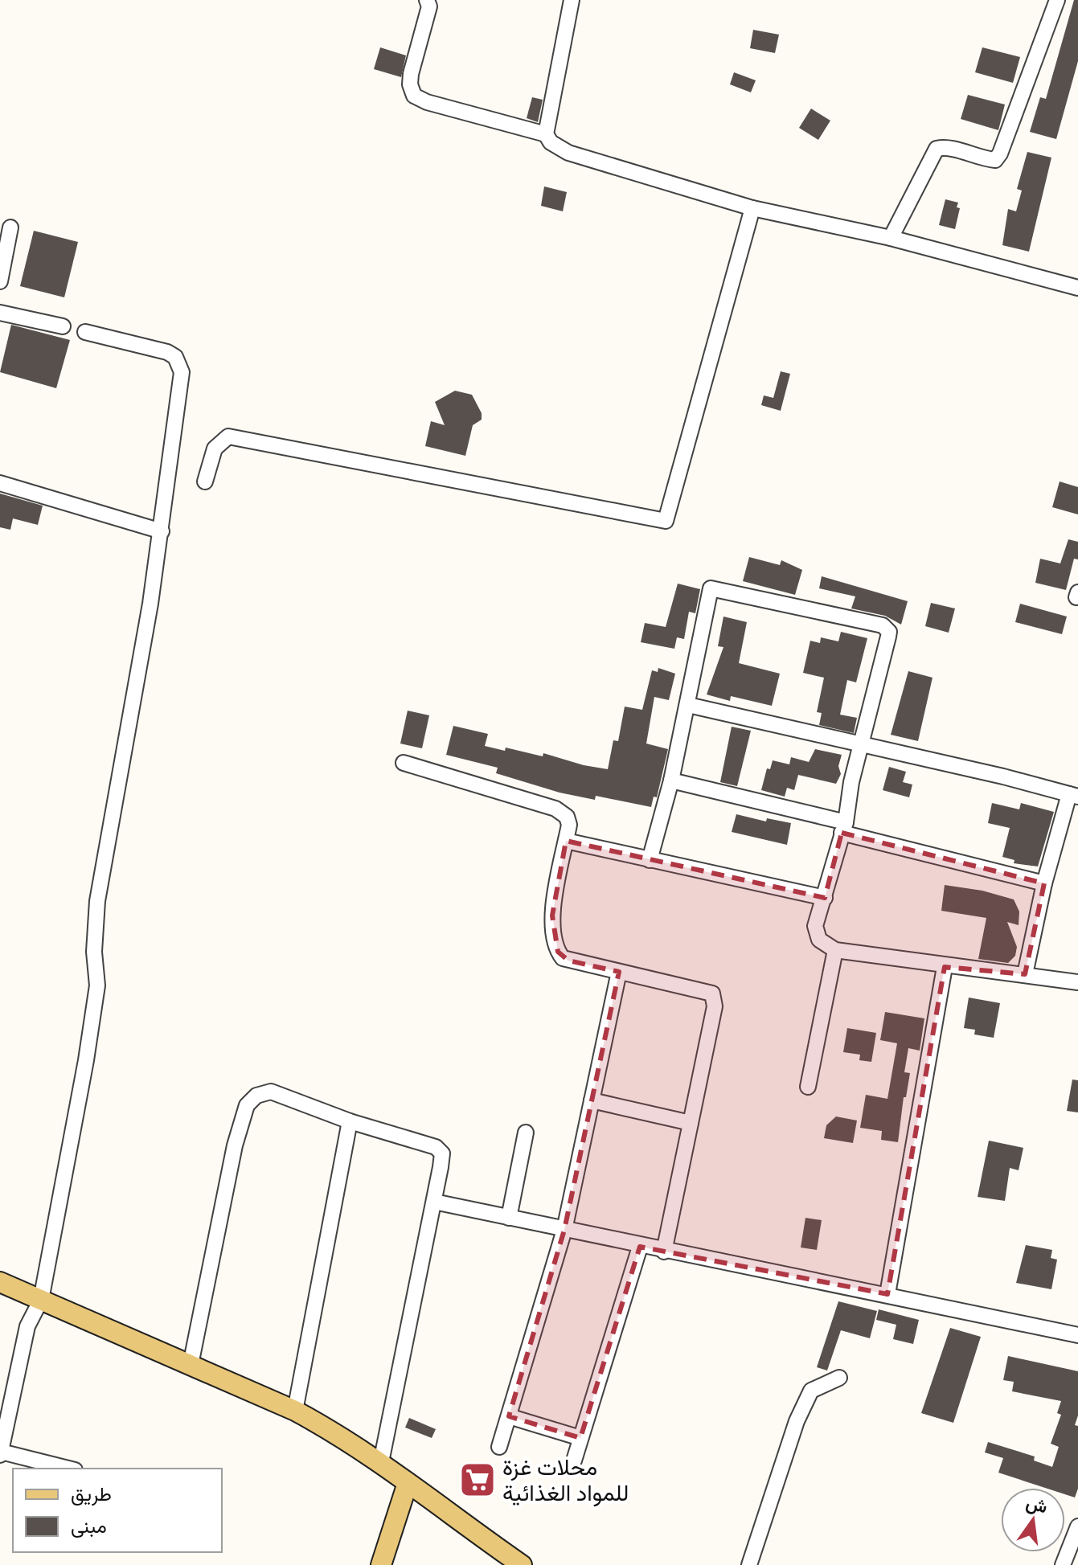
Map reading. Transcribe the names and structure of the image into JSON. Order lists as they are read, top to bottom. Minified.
{"places":{"supermarket":["محلات غزة للمواد الغذائية"]},"legend":["طريق","مبنى"],"north":"top"}
